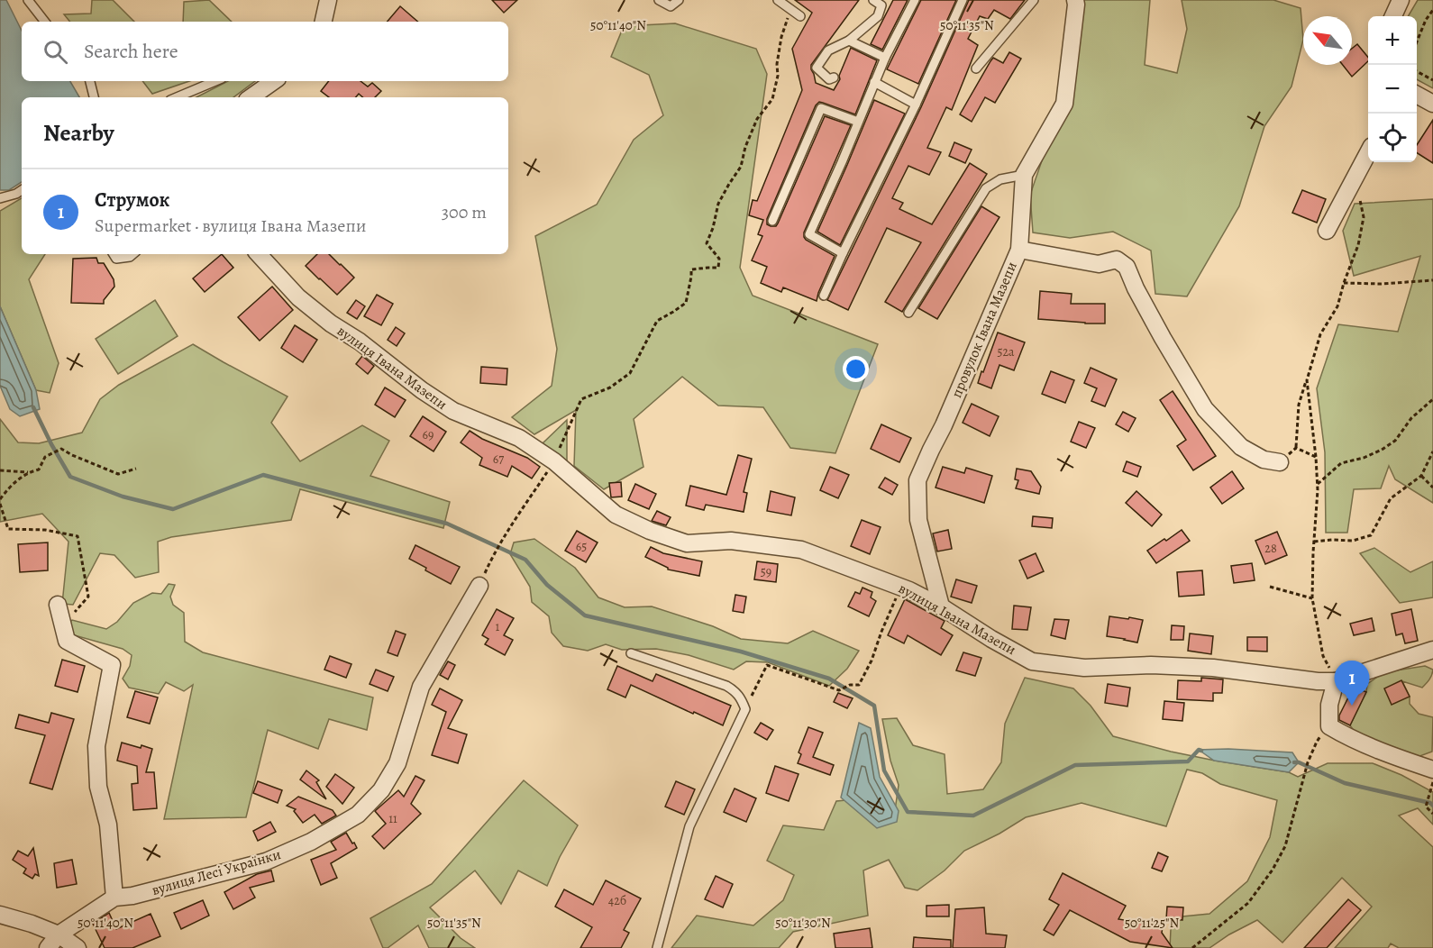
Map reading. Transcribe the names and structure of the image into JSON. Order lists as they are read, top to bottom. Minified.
{"streets":{"street":["провулок Івана Мазепи","вулиця Івана Мазепи","вулиця Лесі Українки"]},"crossings":[["провулок Івана Мазепи","вулиця Івана Мазепи"]],"house_numbers":["52а","69","67","65","28","59","1","11","42б"],"north":"top left","page":{"map_buttons":["+","−"],"search":"Search here","heading":"Nearby","list":[{"mark":"1","name":"Струмок","note":"Supermarket · вулиця Івана Мазепи","value":"300 m"}],"pins":"1"},"coordinates":["50°11'40\"N","50°11'35\"N","50°11'30\"N","50°11'25\"N"]}
